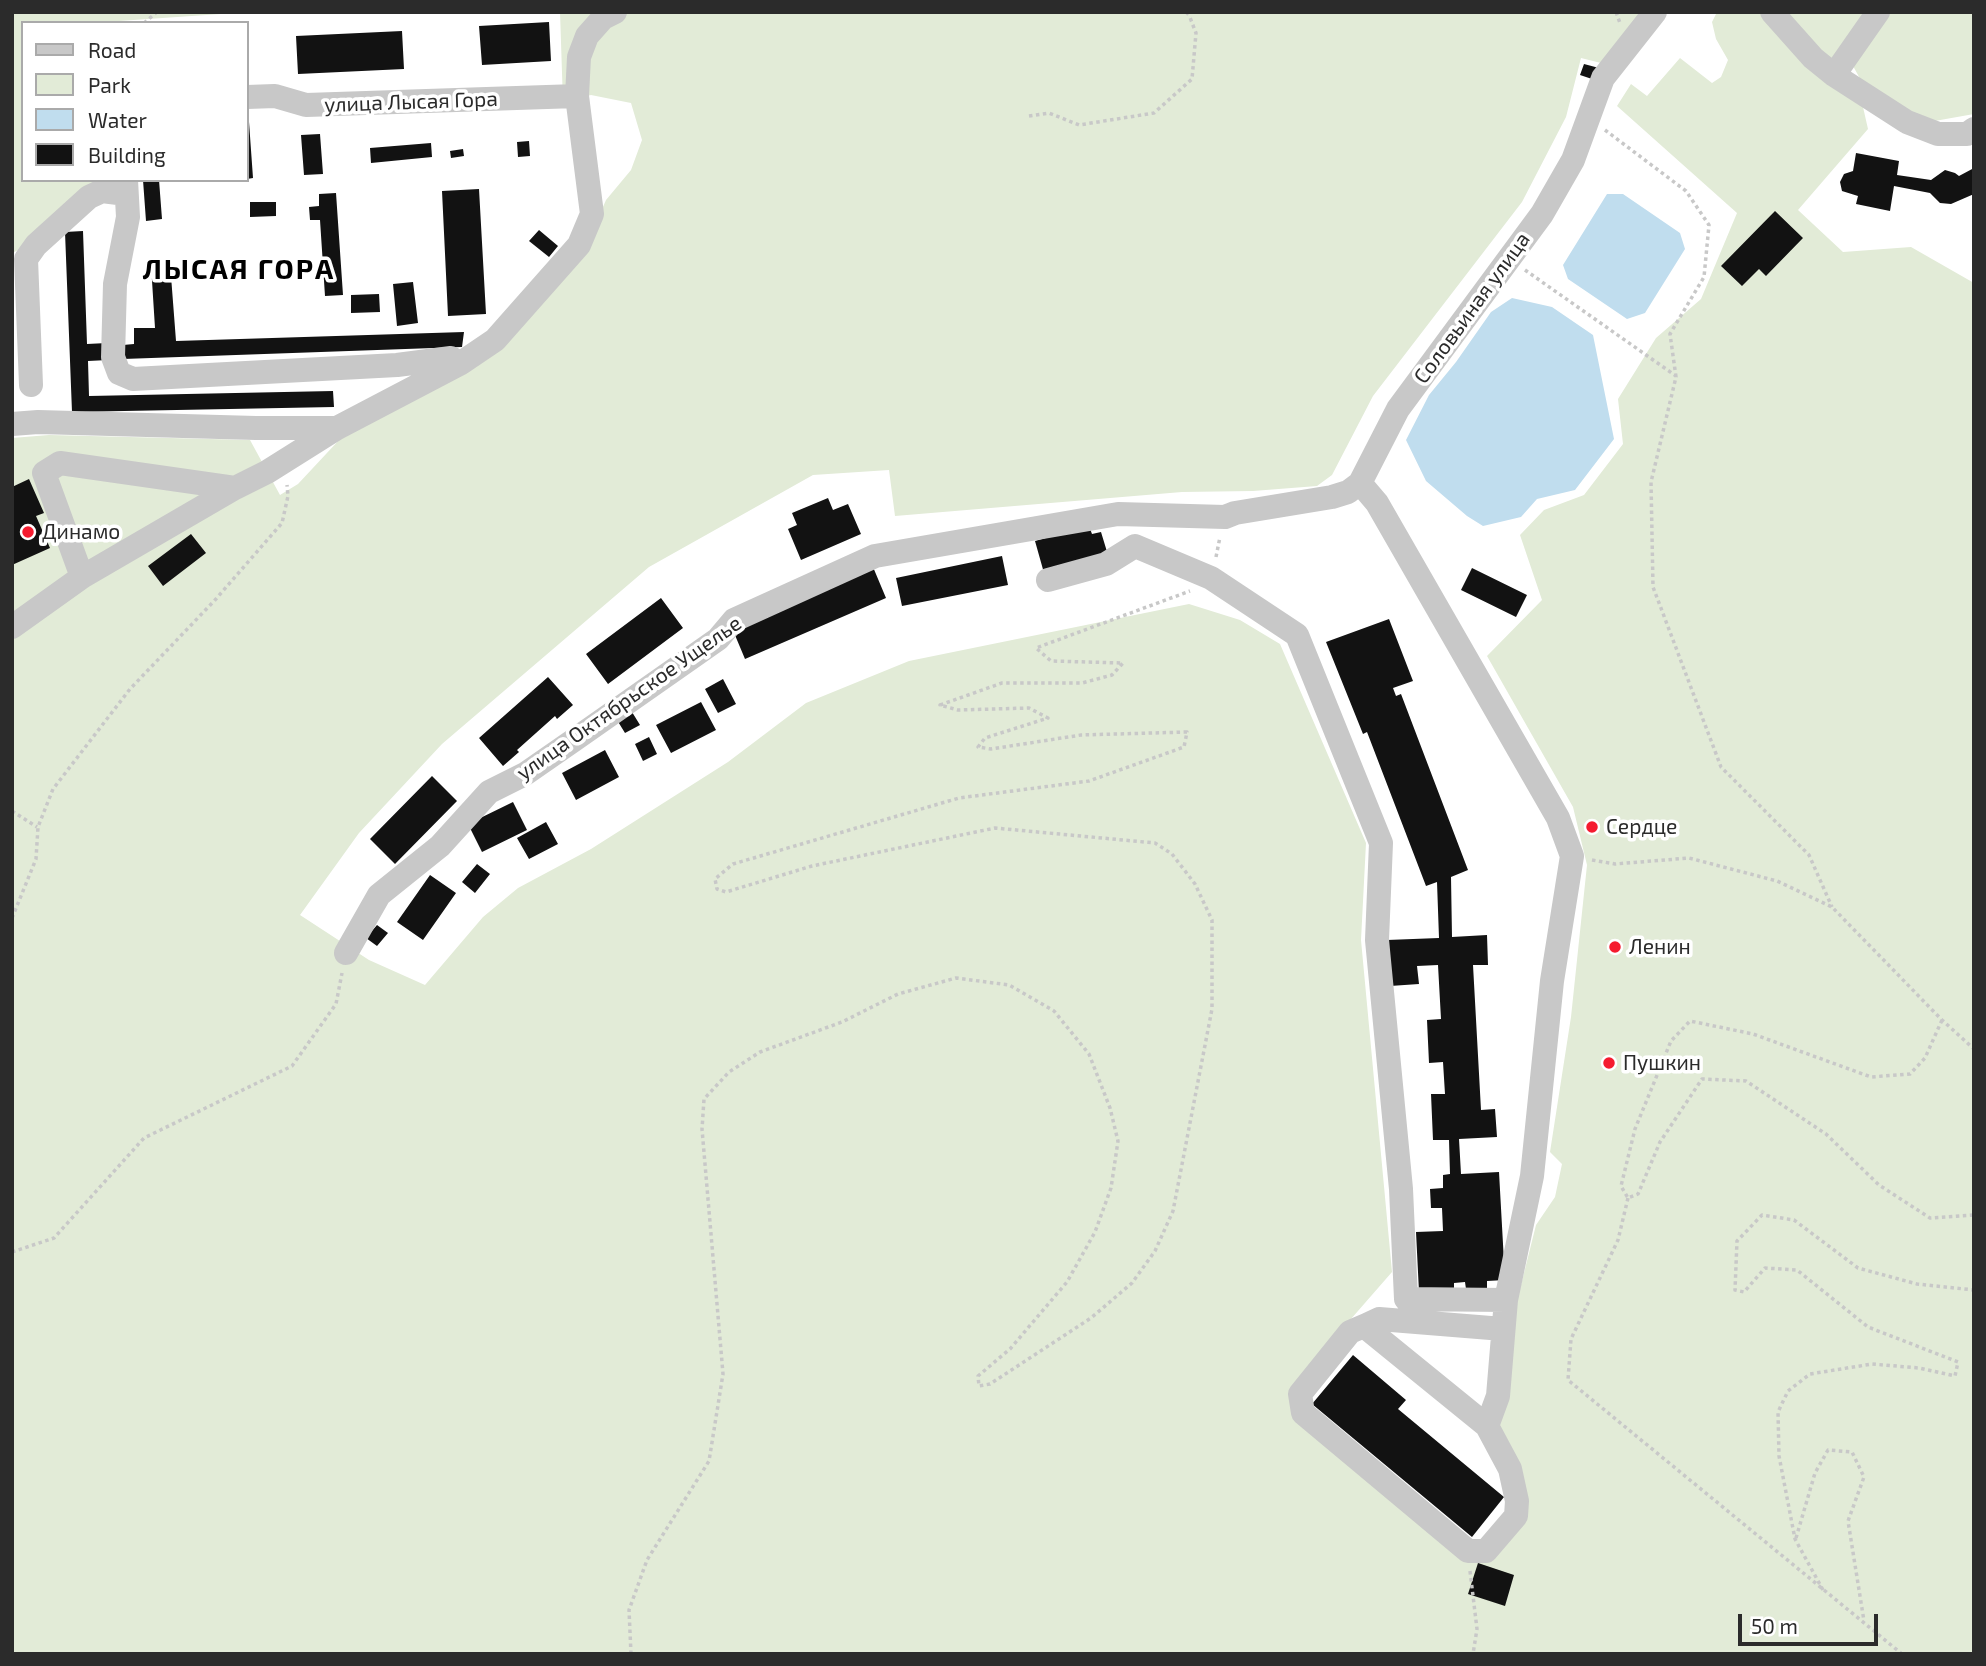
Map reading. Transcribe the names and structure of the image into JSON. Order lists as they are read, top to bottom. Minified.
{"streets":{"street":["улица Лысая Гора","Соловьиная улица","улица Октябрьское Ущелье"]},"districts":["ЛЫСАЯ ГОРА"],"places":["Динамо","Сердце","Ленин","Пушкин"],"legend":["Road","Park","Water","Building"],"scale_bar":"50 m"}
